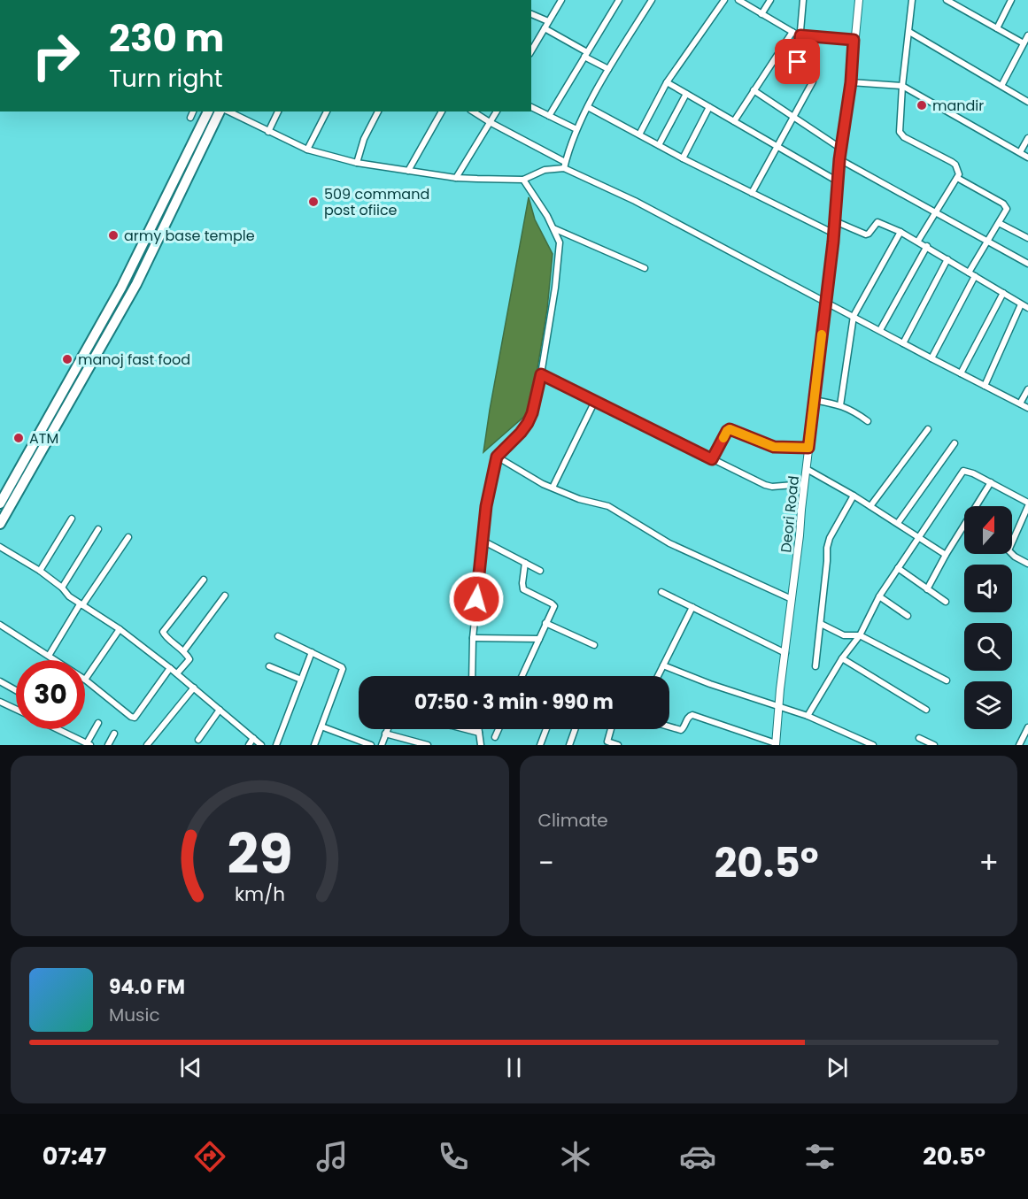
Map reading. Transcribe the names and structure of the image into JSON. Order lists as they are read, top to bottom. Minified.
{"streets":{"street":["Deori Road"]},"places":["mandir","509 command post ofiice","army base temple","manoj fast food","ATM"],"north":"top","page":{"turn":["230 m","Turn right"],"limit":"30","trip":"07:50 · 3 min · 990 m","tile":"Climate","heat":["−","20.5°","+"],"song":["94.0 FM","Music"],"tabs":["07:47","20.5°"],"gauge":["29","km/h"]}}
